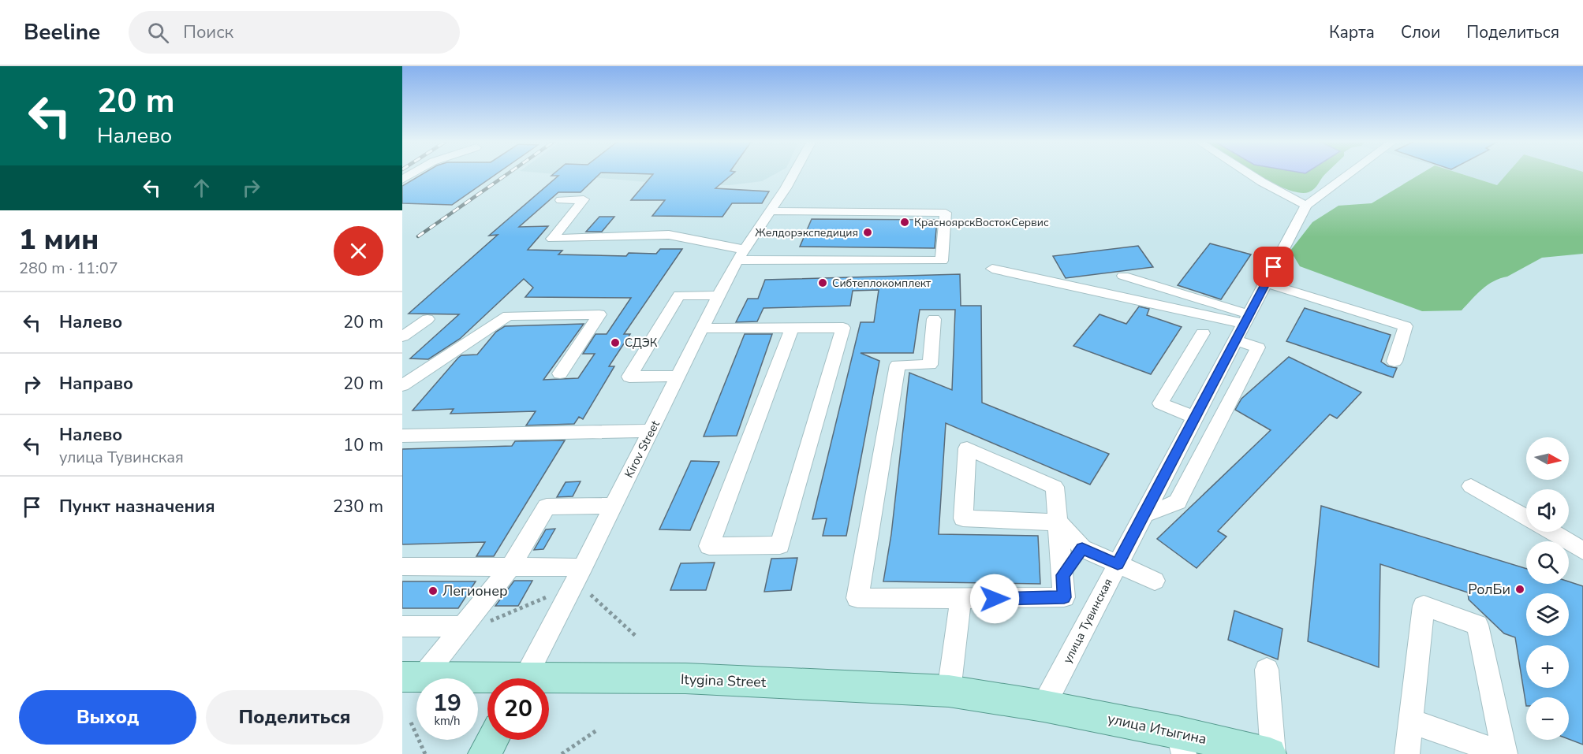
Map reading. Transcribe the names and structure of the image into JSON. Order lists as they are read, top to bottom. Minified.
{"streets":{"main road":["Itygina Street","улица Итыгина"],"street":["Kirov Street","улица Тувинская"]},"crossings":[["улица Тувинская","Itygina Street"],["улица Тувинская","улица Итыгина"],["Itygina Street","улица Итыгина"]],"places":["КрасноярскВостокСервис","Желдорэкспедиция","Сибтеплокомплект","СДЭК","РолБи","Легионер"],"north":"right","page":{"header":"Beeline","search":"Поиск","nav":["Карта","Слои","Поделиться"],"turn":["20 m","Налево"],"heading":["1 мин","280 m · 11:07"],"list":[{"name":"Налево","value":"20 m"},{"name":"Направо","value":"20 m"},{"name":"Налево","note":"улица Тувинская","value":"10 m"},{"name":"Пункт назначения","value":"230 m"}],"map_buttons":["+","−"],"speed":"19 km/h","limit":"20","buttons":["Выход","Поделиться"]}}
